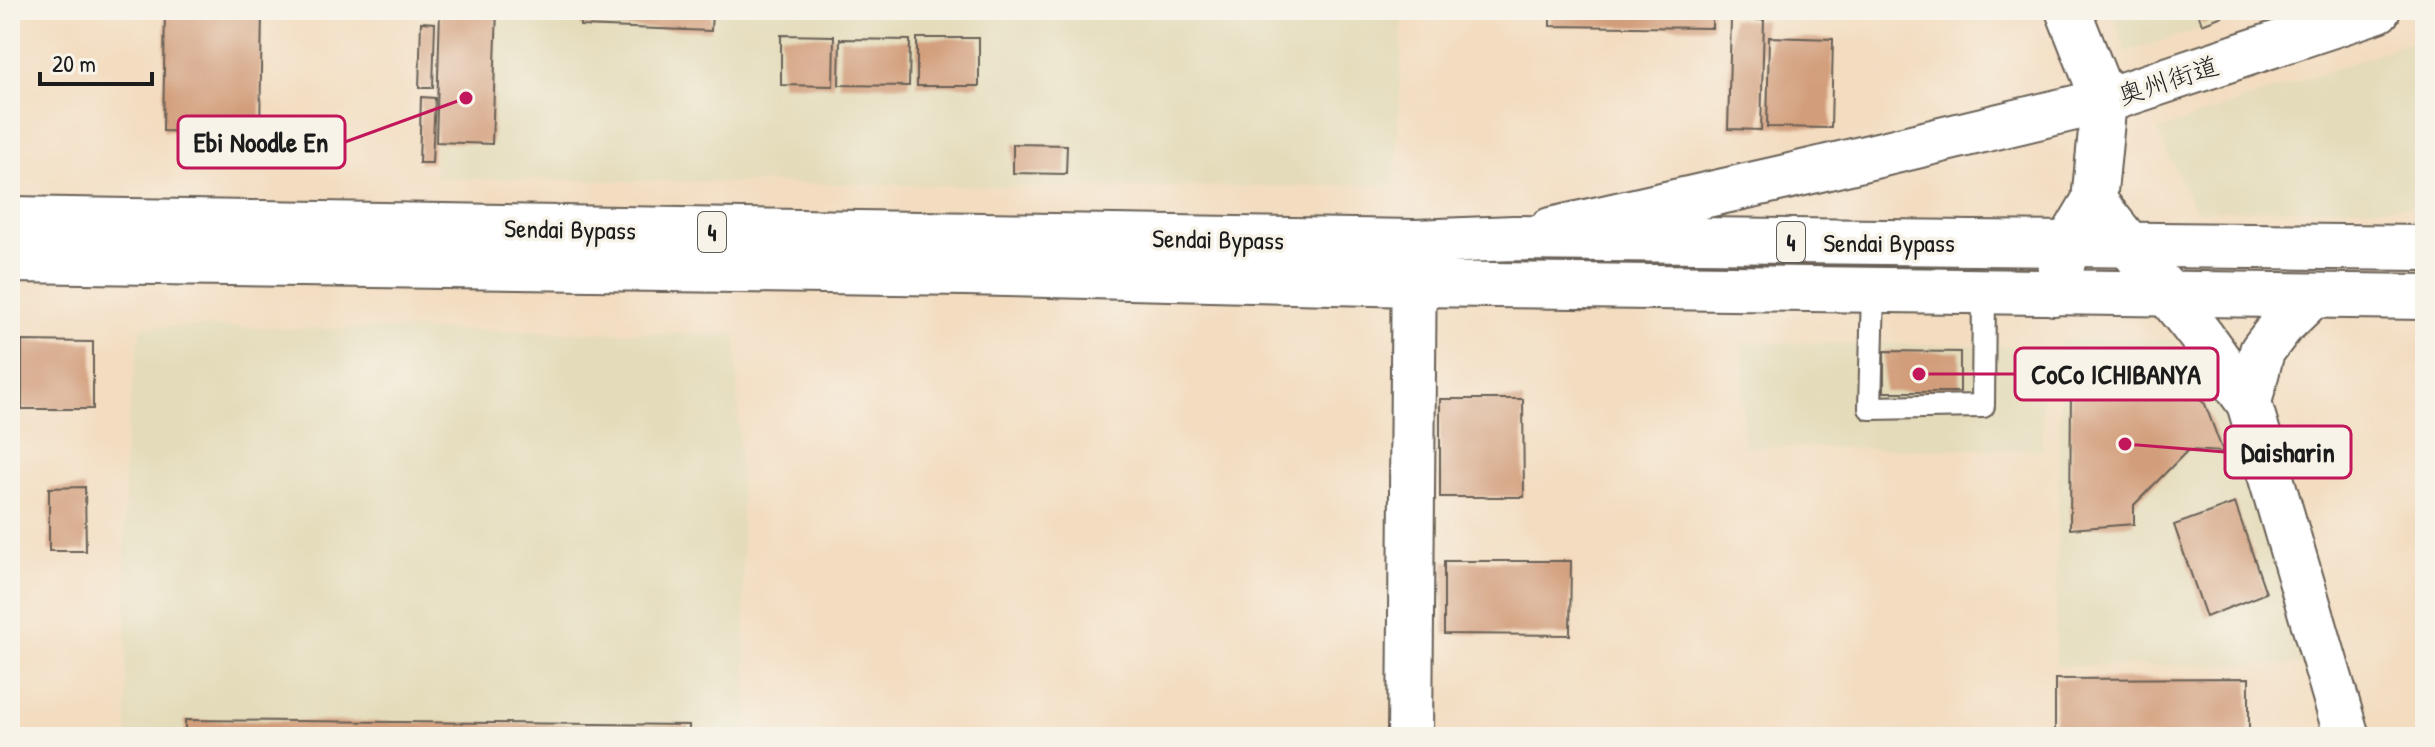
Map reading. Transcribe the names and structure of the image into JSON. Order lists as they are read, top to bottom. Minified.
{"streets":{"main road":["奥州街道","Sendai Bypass","4"]},"crossings":[["奥州街道","Sendai Bypass"]],"places":["Ebi Noodle En","CoCo ICHIBANYA","Daisharin"],"scale_bar":"20 m"}
